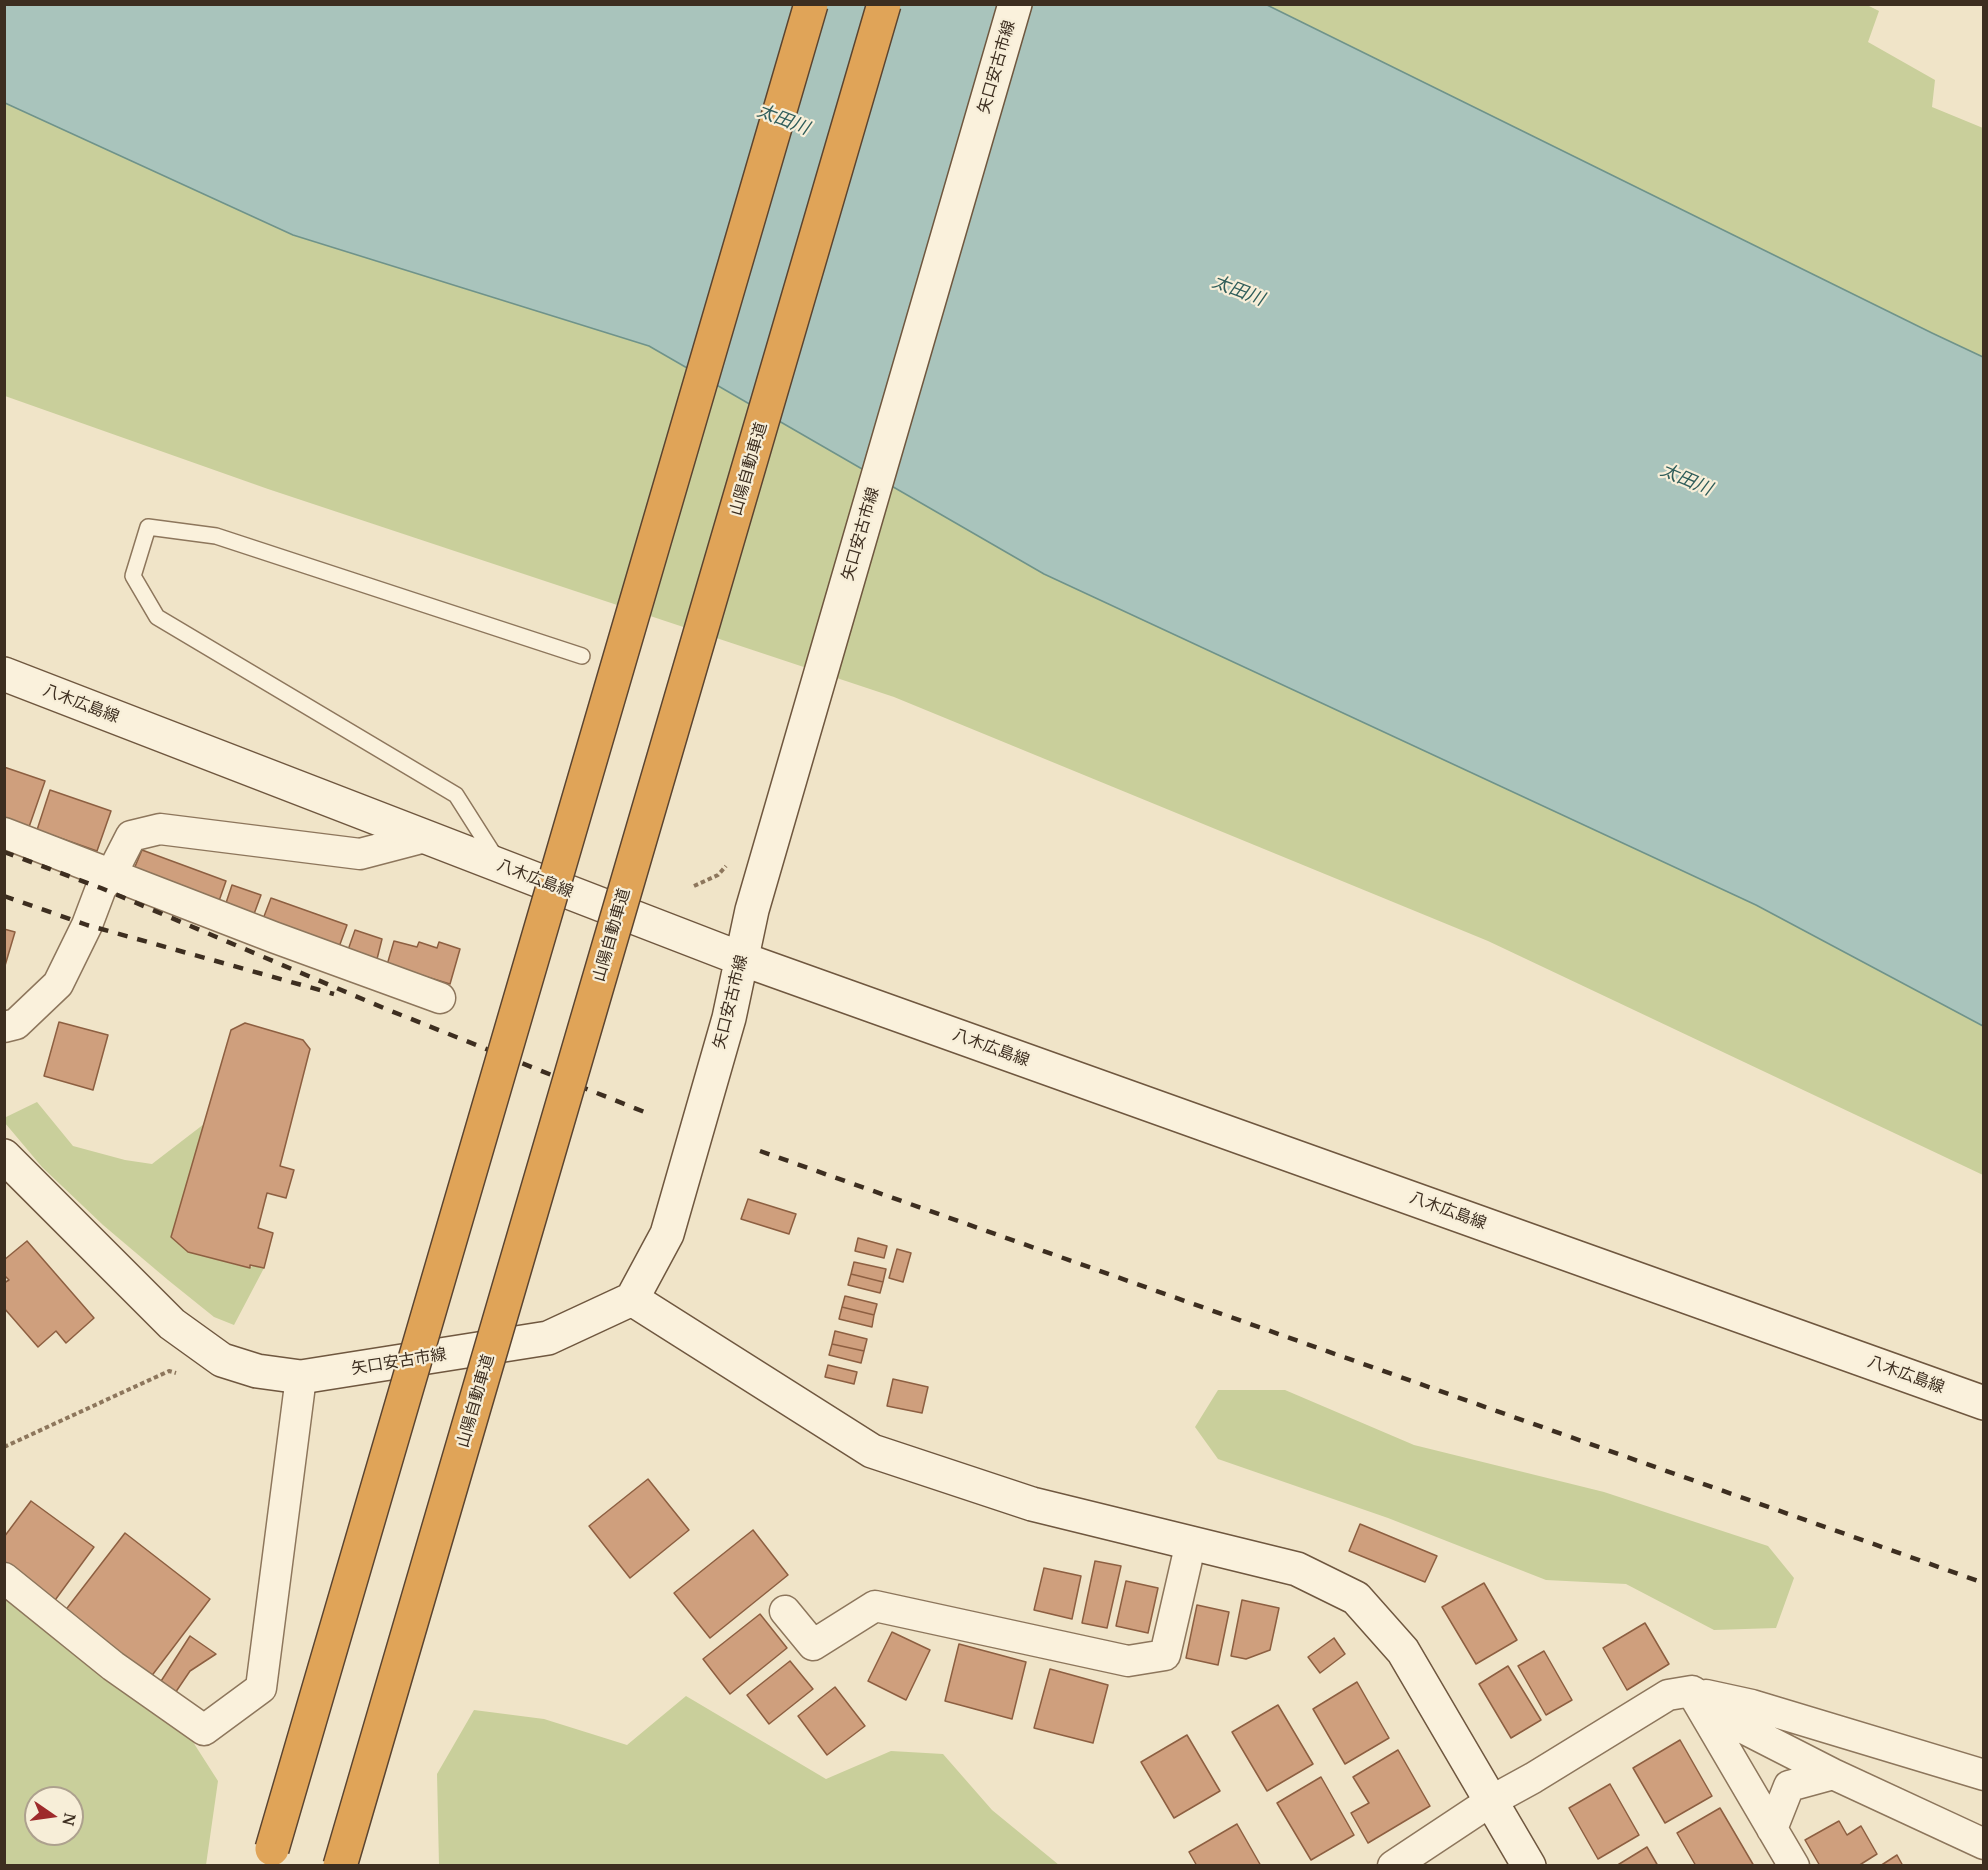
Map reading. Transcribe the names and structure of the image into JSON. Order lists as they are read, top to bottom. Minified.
{"streets":{"highway":["山陽自動車道"],"main road":["矢口安古市線","八木広島線"]},"crossings":[["矢口安古市線","八木広島線"]],"water":["太田川"],"north":"right"}
